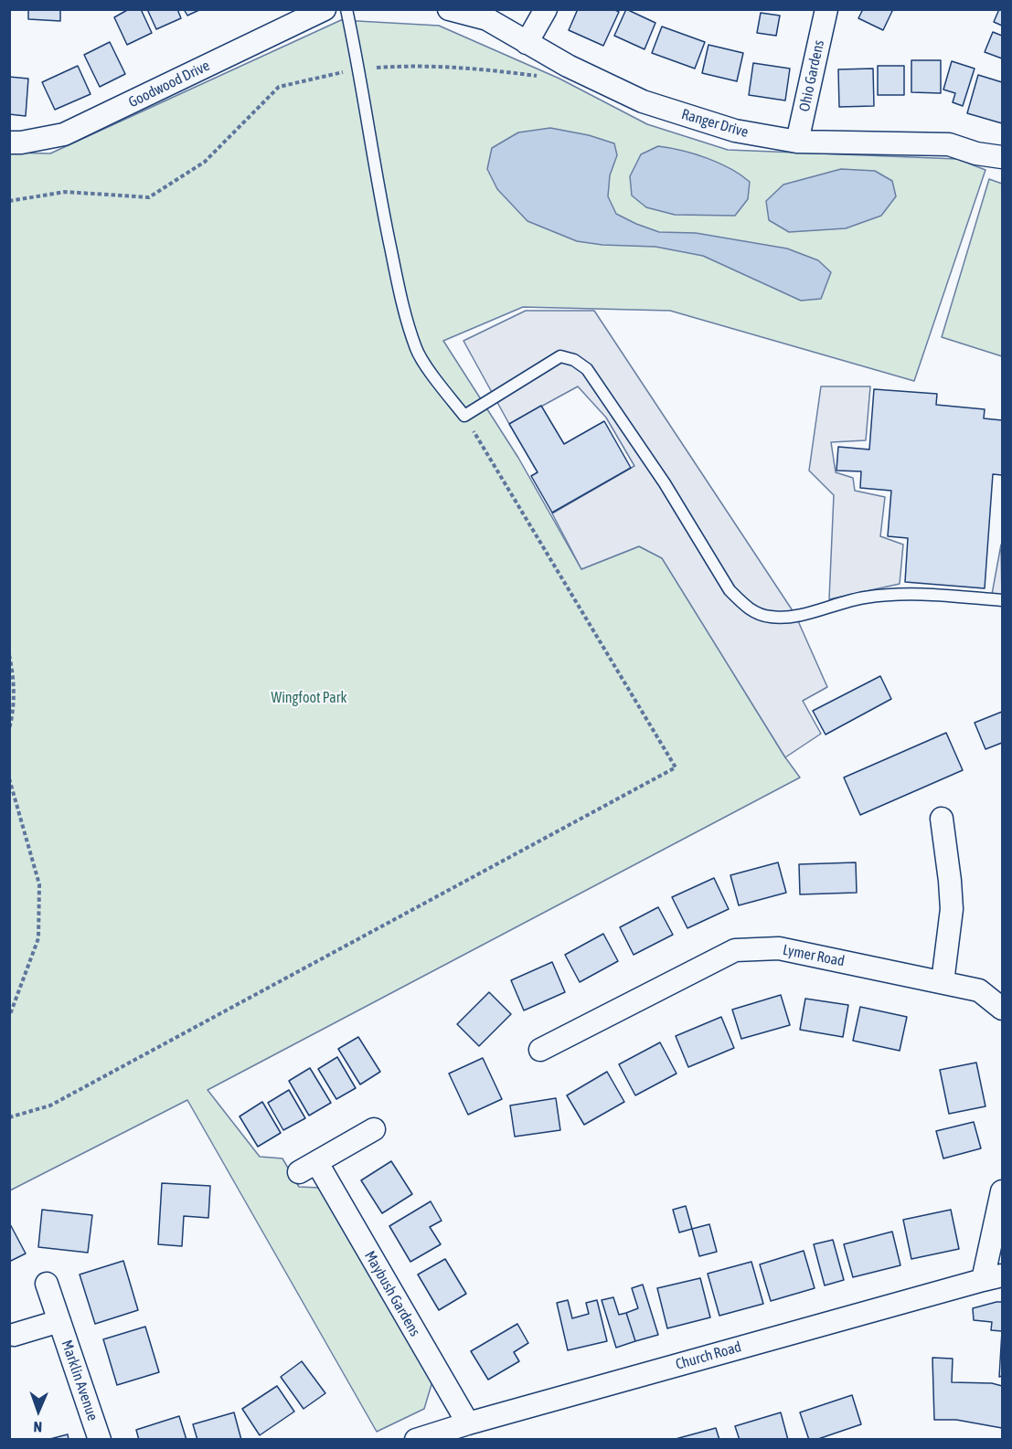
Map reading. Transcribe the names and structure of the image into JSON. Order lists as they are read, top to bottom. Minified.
{"streets":{"street":["Ohio Gardens","Goodwood Drive","Ranger Drive","Lymer Road","Maybush Gardens","Church Road","Marklin Avenue"]},"crossings":[["Ohio Gardens","Ranger Drive"],["Maybush Gardens","Church Road"]],"parks":["Wingfoot Park"],"north":"bottom"}
